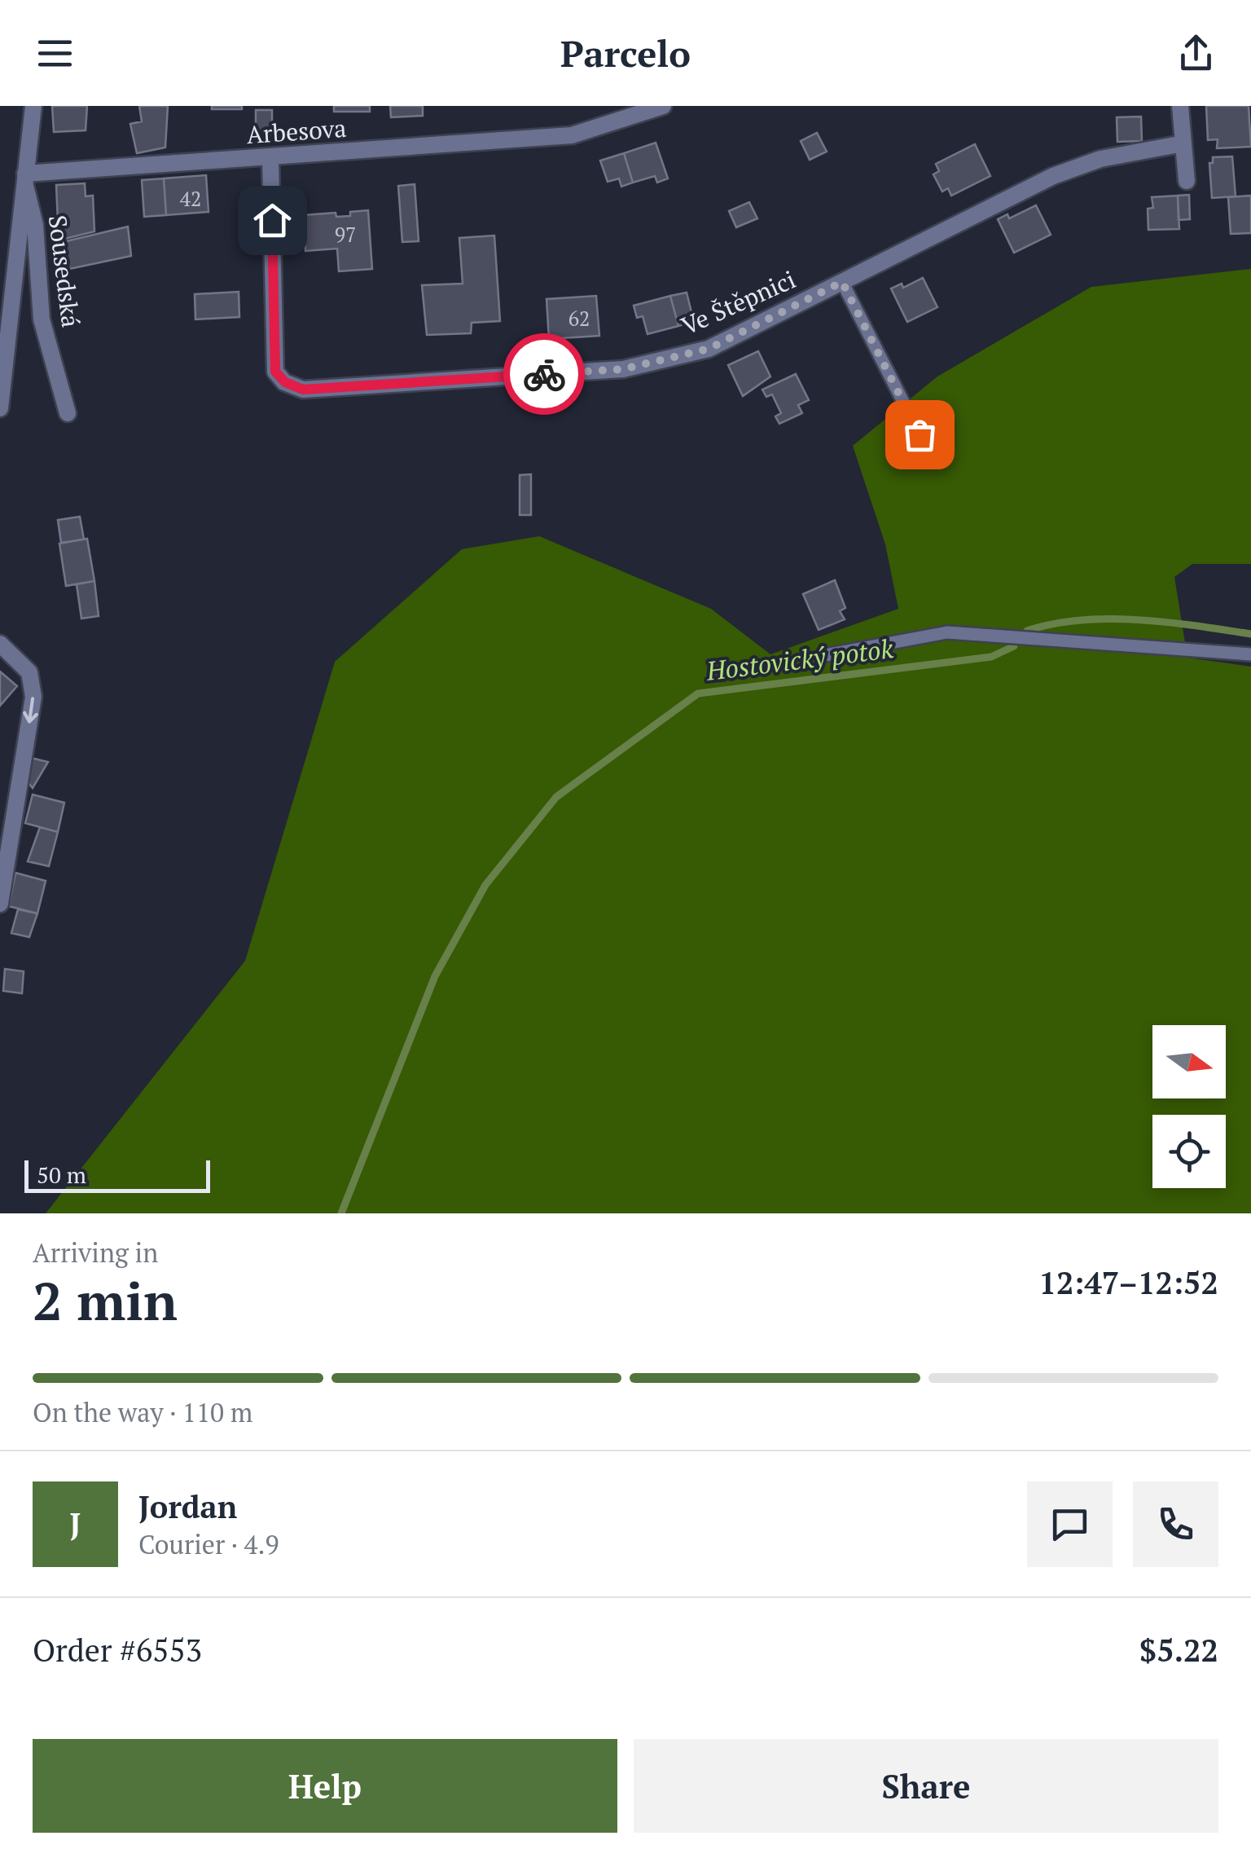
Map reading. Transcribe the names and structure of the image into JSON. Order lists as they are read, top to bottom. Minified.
{"streets":{"street":["Arbesova","Sousedská","Ve Štěpnici"]},"crossings":[["Arbesova","Sousedská"],["Arbesova","Ve Štěpnici"]],"water":["Hostovický potok"],"house_numbers":["42","97","62"],"scale_bar":"50 m","north":"right","page":{"header":"Parcelo","scale":"50 m","heading":["2 min","Arriving in","12:47–12:52"],"panel":["Jordan","Courier · 4.9","Order #6553","$5.22"],"bar":"On the way · 110 m","round":"J","buttons":["Help","Share"]}}
